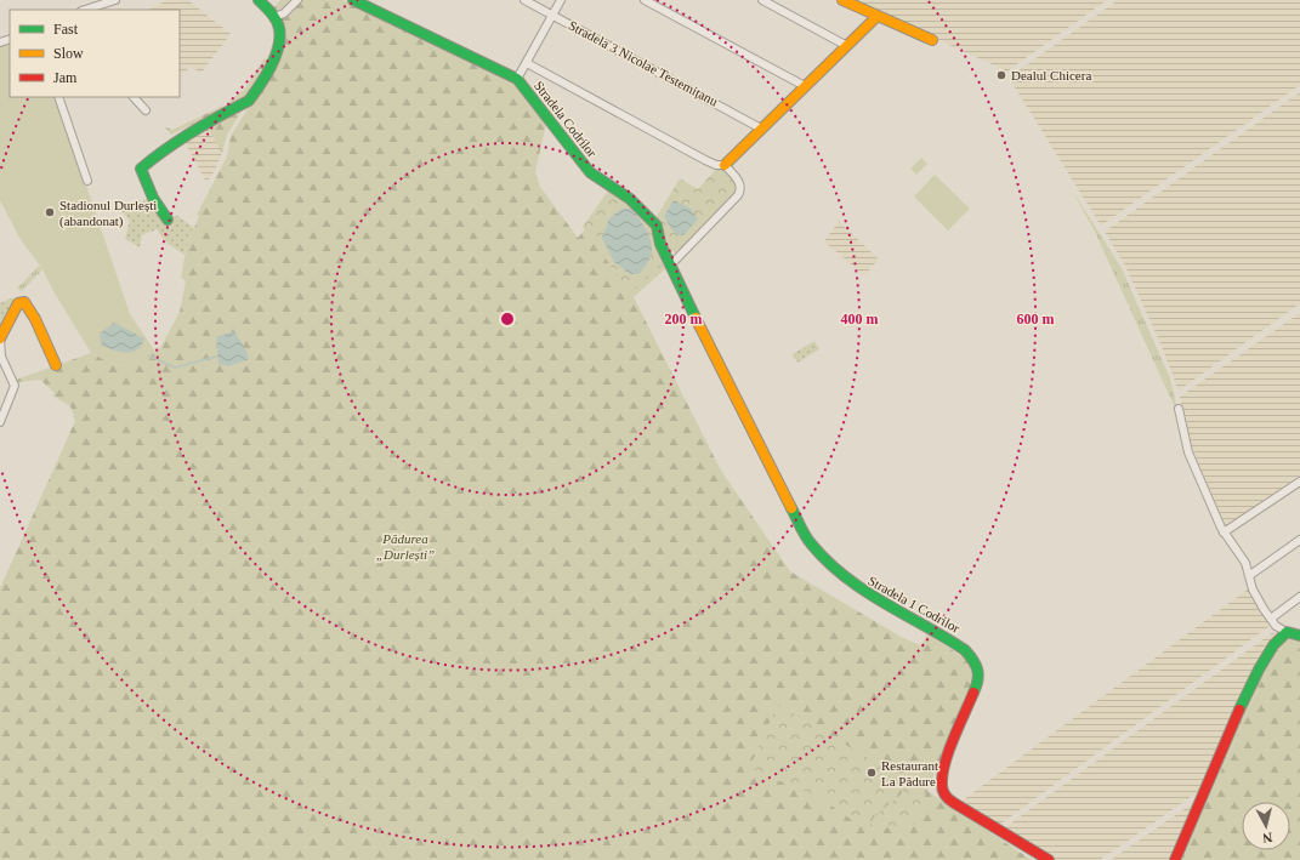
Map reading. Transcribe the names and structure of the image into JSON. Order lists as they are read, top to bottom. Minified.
{"streets":{"street":["Stradela 3 Nicolae Testemițanu","Stradela Codrilor","Stradela 1 Codrilor"]},"crossings":[["Stradela Codrilor","Stradela 1 Codrilor"]],"parks":["Pădurea „Durlești”"],"places":["Dealul Chicera","Stadionul Durlești (abandonat)","Restaurant La Pădure"],"legend":["Fast","Slow","Jam"],"north":"bottom","rings":["200 m","400 m","600 m"]}
